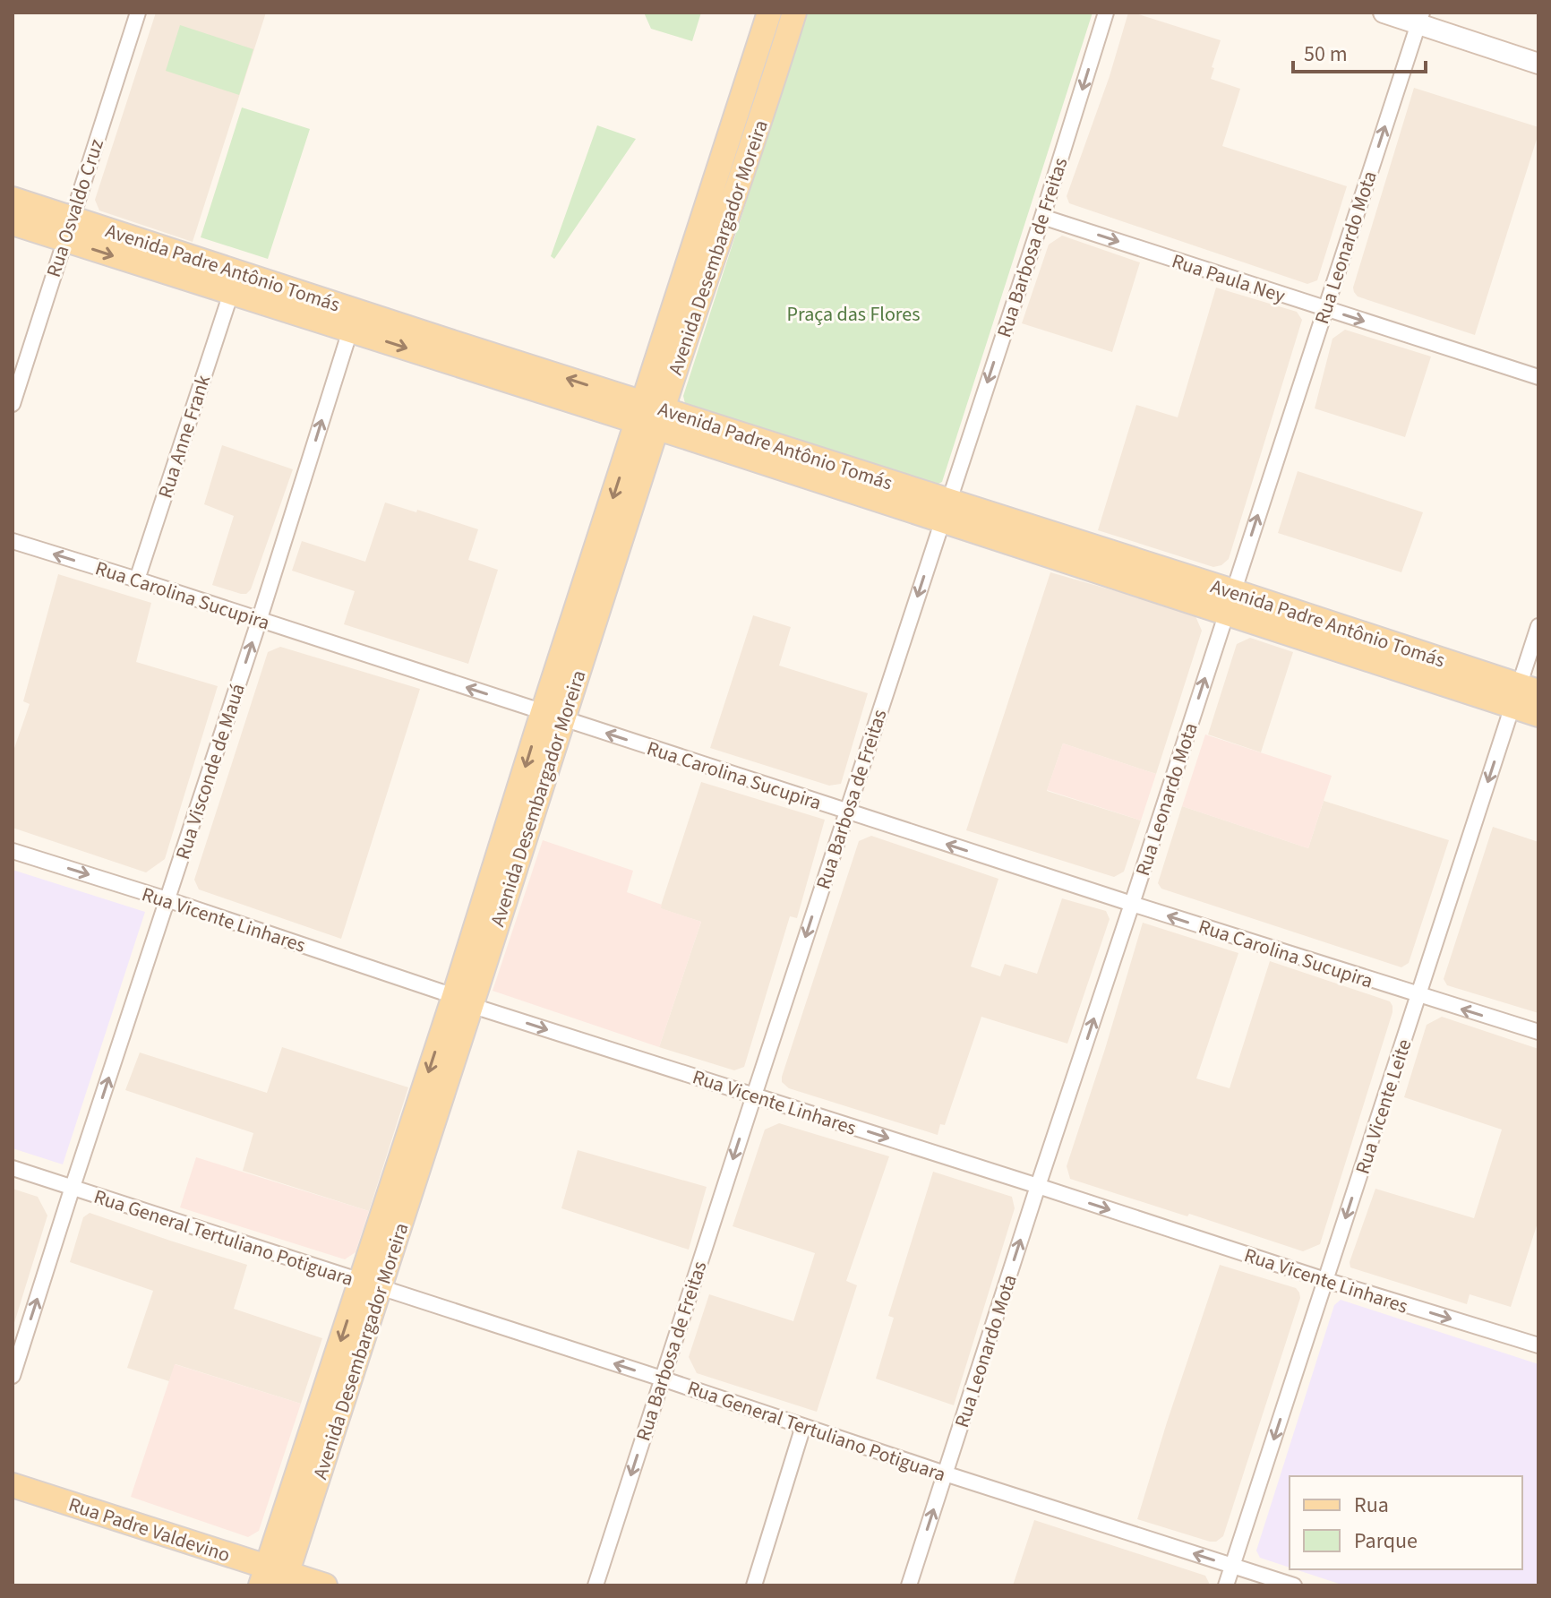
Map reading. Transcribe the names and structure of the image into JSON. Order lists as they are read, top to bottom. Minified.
{"streets":{"main road":["Avenida Desembargador Moreira","Avenida Padre Antônio Tomás","Rua Padre Valdevino"],"street":["Rua Osvaldo Cruz","Rua Barbosa de Freitas","Rua Leonardo Mota","Rua Paula Ney","Rua Anne Frank","Rua Carolina Sucupira","Rua Visconde de Mauá","Rua Vicente Linhares","Rua Vicente Leite","Rua General Tertuliano Potiguara"]},"crossings":[["Rua Osvaldo Cruz","Avenida Padre Antônio Tomás"],["Avenida Desembargador Moreira","Avenida Padre Antônio Tomás"],["Avenida Desembargador Moreira","Rua Carolina Sucupira"],["Avenida Desembargador Moreira","Rua Vicente Linhares"],["Avenida Desembargador Moreira","Rua General Tertuliano Potiguara"],["Avenida Desembargador Moreira","Rua Padre Valdevino"],["Rua Barbosa de Freitas","Avenida Padre Antônio Tomás"],["Rua Barbosa de Freitas","Rua Paula Ney"],["Rua Barbosa de Freitas","Rua Carolina Sucupira"],["Rua Barbosa de Freitas","Rua Vicente Linhares"],["Rua Barbosa de Freitas","Rua General Tertuliano Potiguara"],["Rua Leonardo Mota","Avenida Padre Antônio Tomás"],["Rua Leonardo Mota","Rua Paula Ney"],["Rua Leonardo Mota","Rua Carolina Sucupira"],["Rua Leonardo Mota","Rua Vicente Linhares"],["Rua Leonardo Mota","Rua General Tertuliano Potiguara"],["Avenida Padre Antônio Tomás","Rua Anne Frank"],["Avenida Padre Antônio Tomás","Rua Visconde de Mauá"],["Avenida Padre Antônio Tomás","Rua Vicente Leite"],["Rua Anne Frank","Rua Carolina Sucupira"],["Rua Carolina Sucupira","Rua Visconde de Mauá"],["Rua Carolina Sucupira","Rua Vicente Leite"],["Rua Visconde de Mauá","Rua Vicente Linhares"],["Rua Visconde de Mauá","Rua General Tertuliano Potiguara"],["Rua Vicente Linhares","Rua Vicente Leite"],["Rua Vicente Leite","Rua General Tertuliano Potiguara"]],"one_way":["Rua Barbosa de Freitas","Rua Leonardo Mota","Rua Paula Ney","Rua Carolina Sucupira","Rua Visconde de Mauá","Rua Vicente Linhares","Rua Vicente Leite","Rua General Tertuliano Potiguara"],"parks":["Praça das Flores"],"legend":["Rua","Parque"],"scale_bar":"50 m"}
